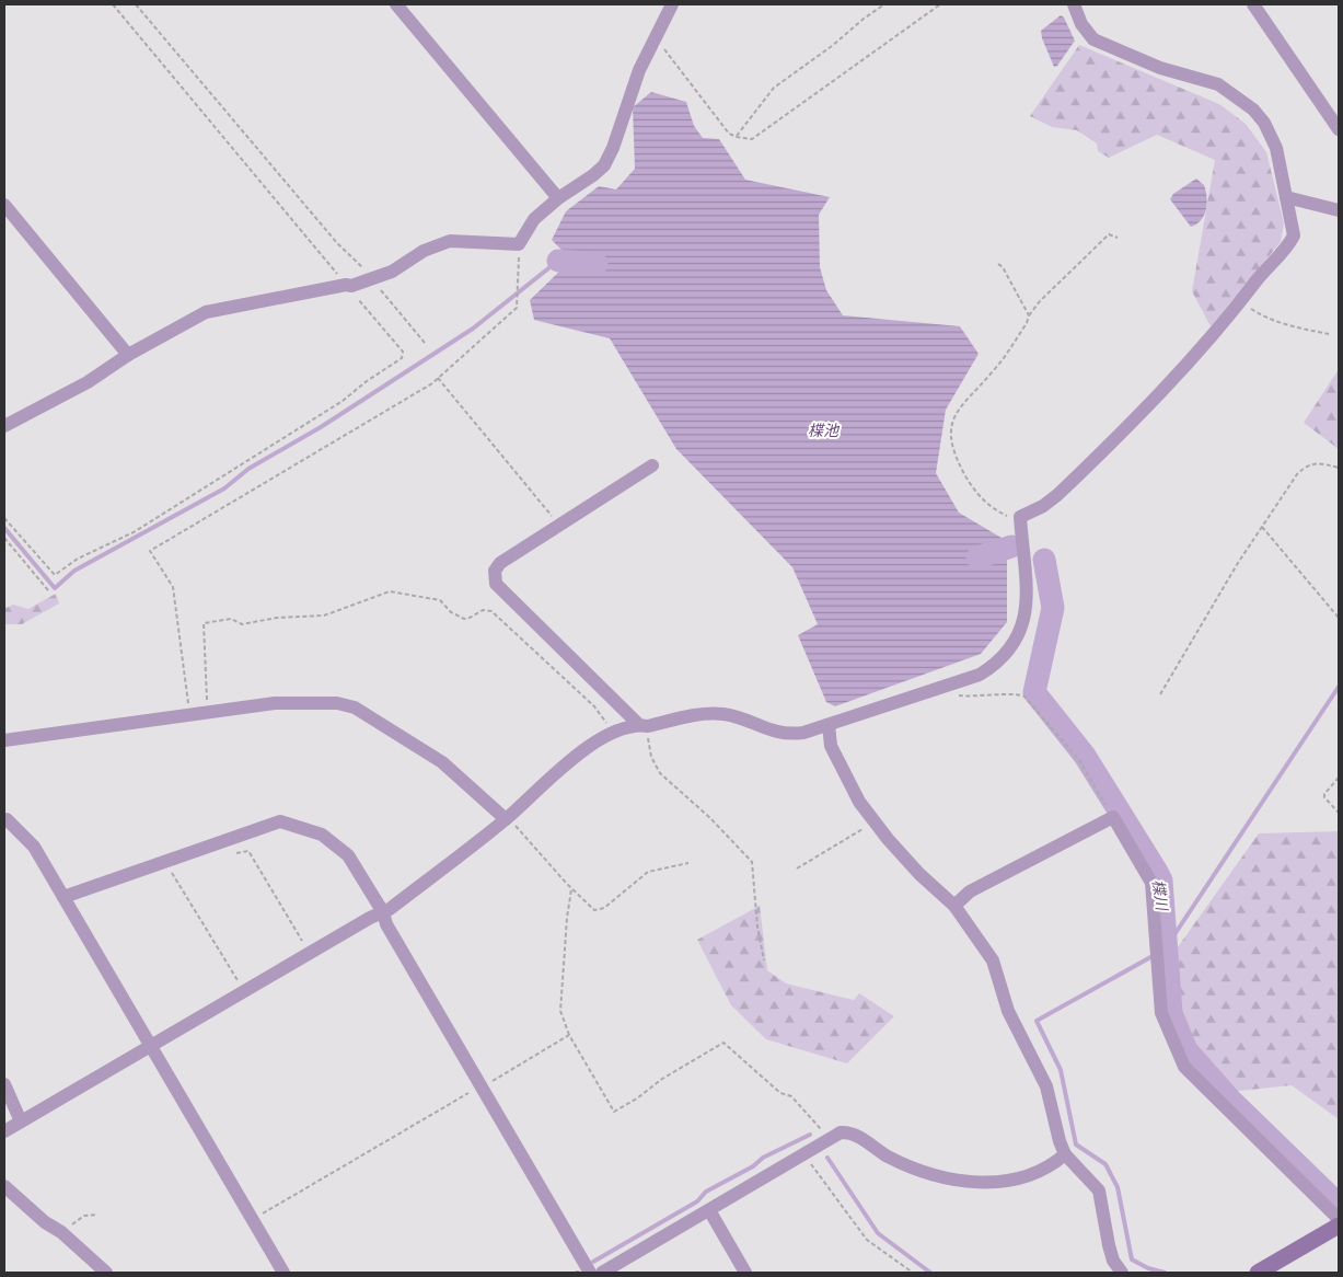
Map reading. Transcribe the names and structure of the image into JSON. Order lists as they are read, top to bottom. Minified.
{"water":["楪池","楪川"]}
